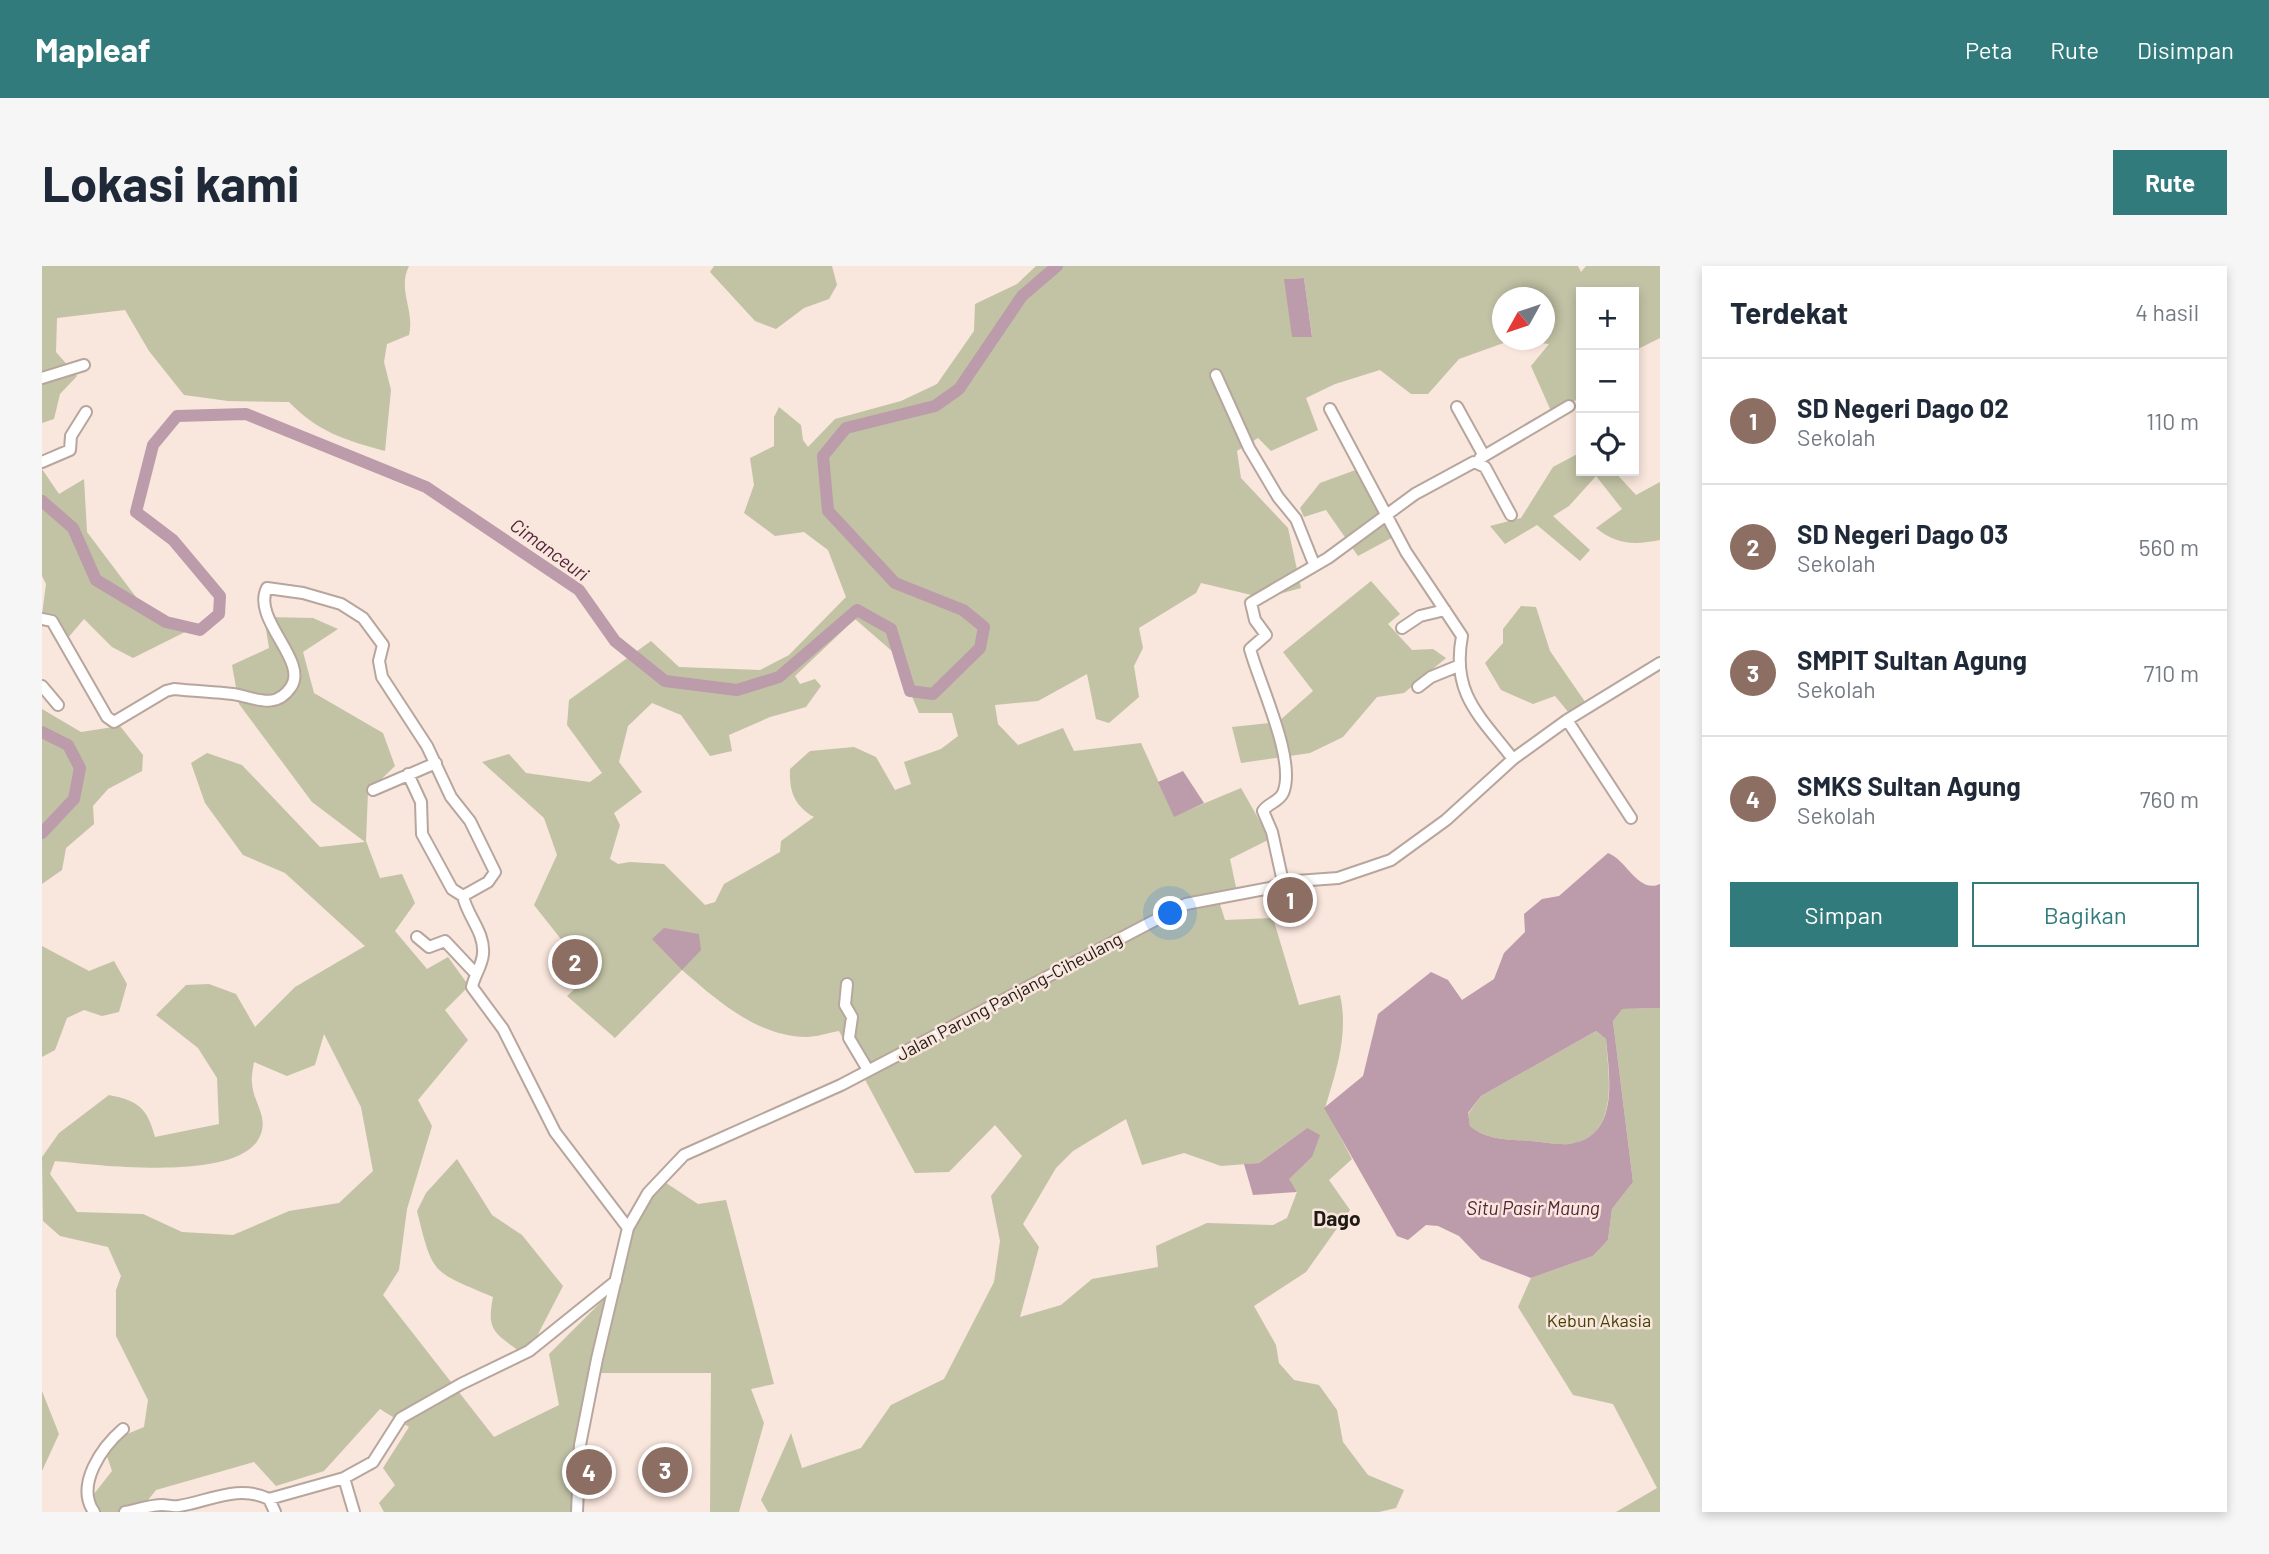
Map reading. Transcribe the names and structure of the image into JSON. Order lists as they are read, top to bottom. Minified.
{"streets":{"street":["Jalan Parung Panjang–Ciheulang"]},"districts":["Dago"],"water":["Cimanceuri","Situ Pasir Maung"],"parks":["Kebun Akasia"],"north":"bottom left","page":{"header":"Mapleaf","nav":["Peta","Rute","Disimpan"],"buttons":["Rute",["Simpan","Bagikan"]],"title":"Lokasi kami","heading":["Terdekat","4 hasil"],"map_buttons":["+","−"],"list":[{"mark":"1","name":"SD Negeri Dago 02","note":"Sekolah","value":"110 m"},{"mark":"2","name":"SD Negeri Dago 03","note":"Sekolah","value":"560 m"},{"mark":"3","name":"SMPIT Sultan Agung","note":"Sekolah","value":"710 m"},{"mark":"4","name":"SMKS Sultan Agung","note":"Sekolah","value":"760 m"}],"pins":["1","2","3","4"]}}
